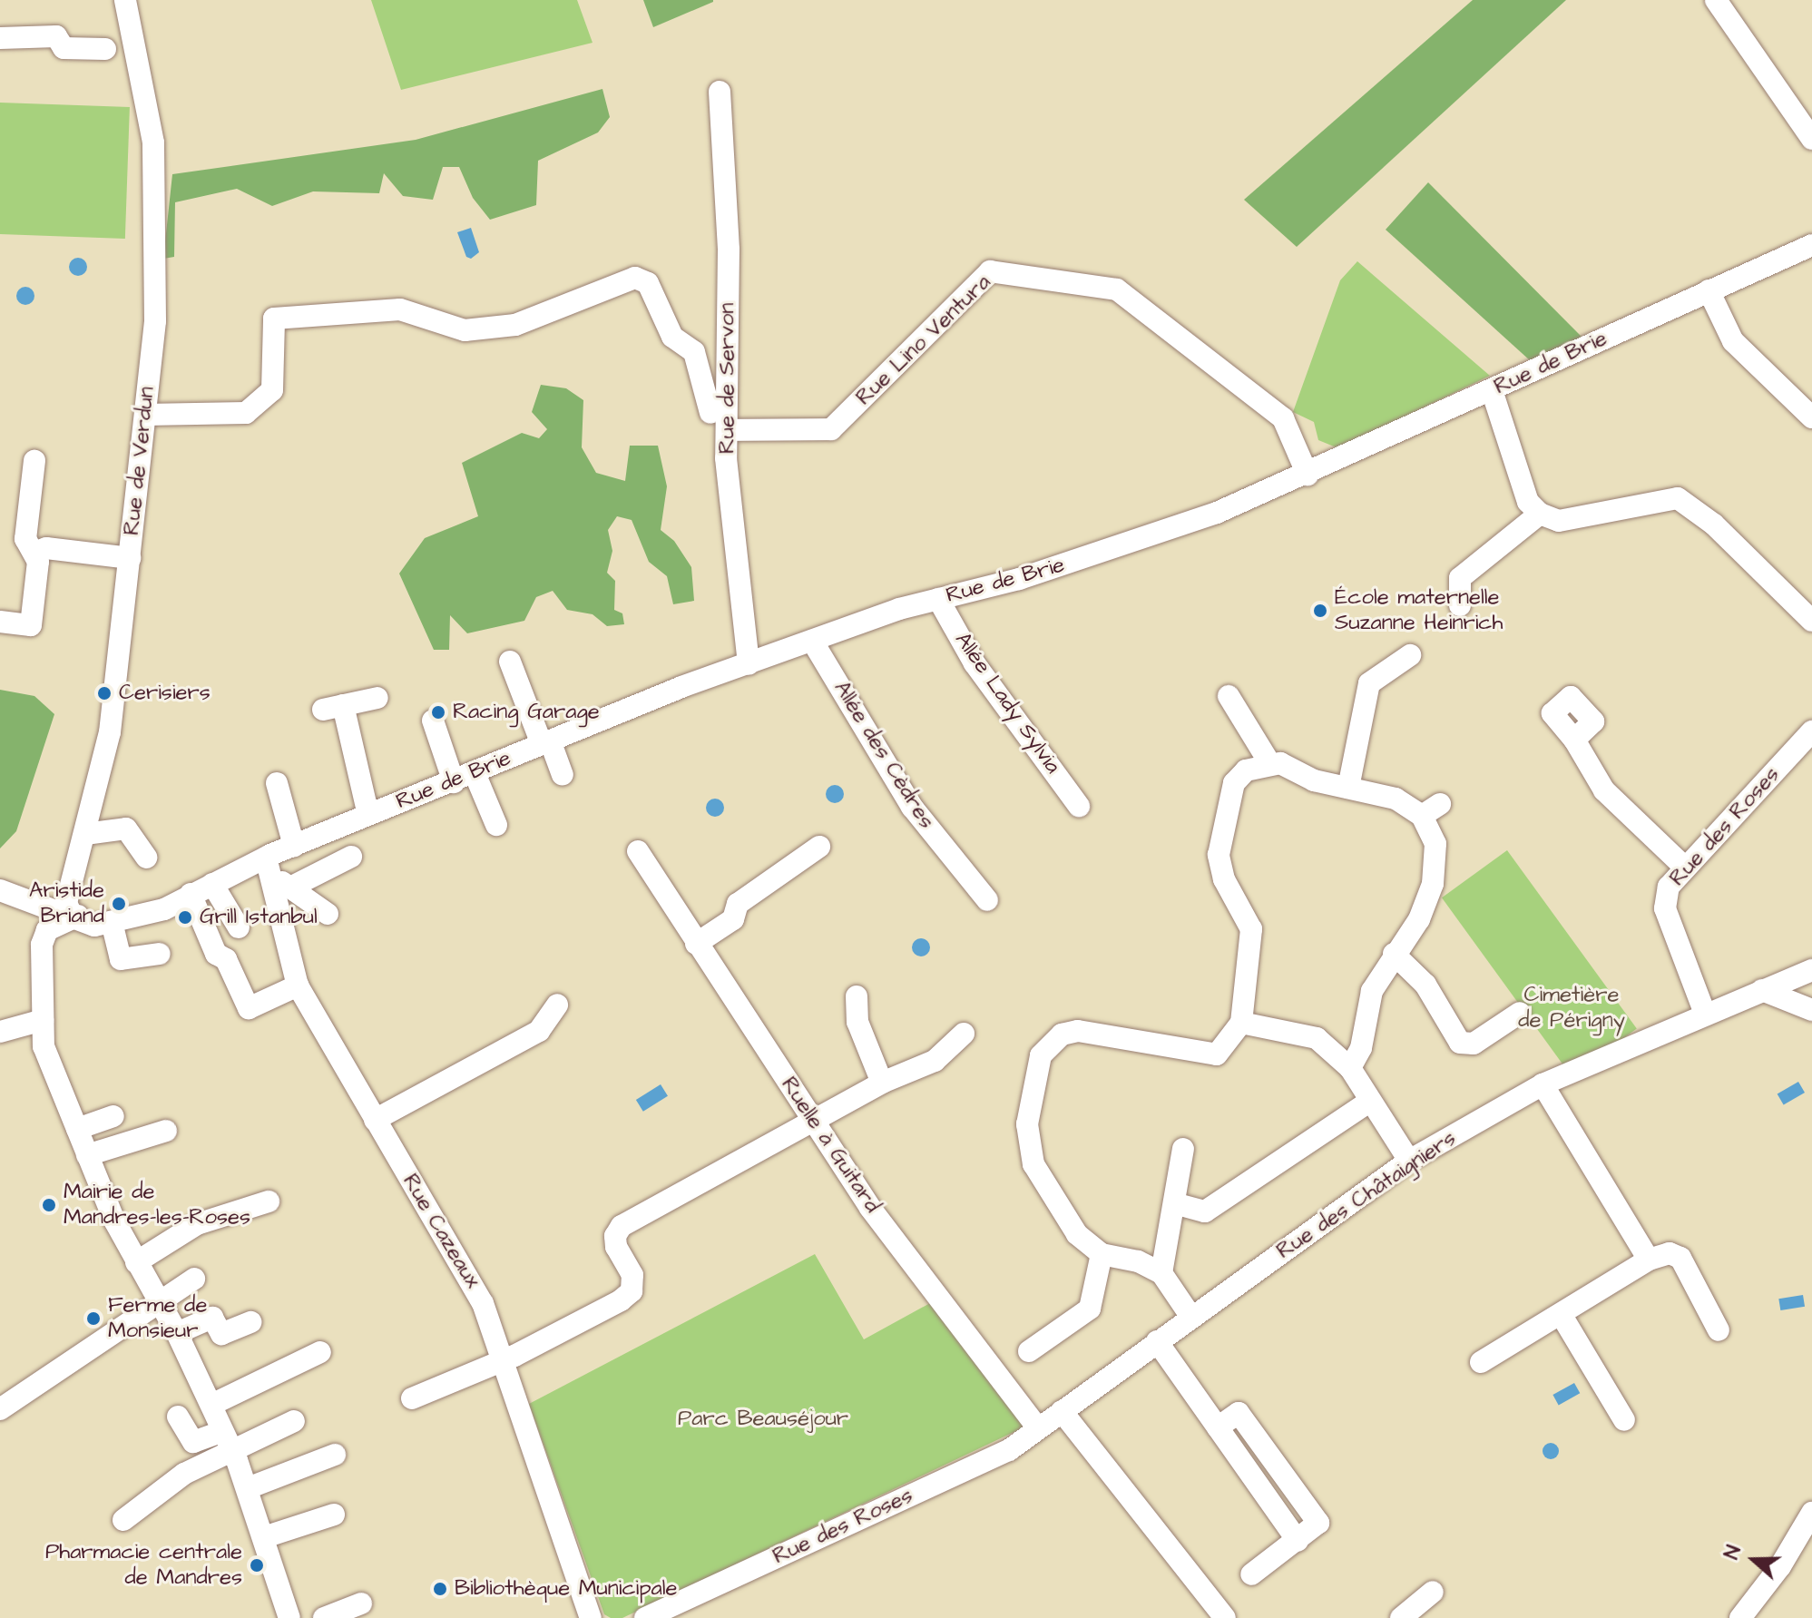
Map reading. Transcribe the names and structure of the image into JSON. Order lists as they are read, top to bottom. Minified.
{"streets":{"street":["Rue Lino Ventura","Rue de Brie","Rue de Servon","Rue de Verdun","Allée Lady Sylvia","Allée des Cèdres","Rue des Roses","Ruelle à Guitard","Rue des Châtaigniers","Rue Cazeaux"]},"crossings":[["Rue Lino Ventura","Rue de Brie"],["Rue Lino Ventura","Rue de Servon"],["Rue de Brie","Rue de Servon"],["Rue de Brie","Rue de Verdun"],["Rue de Brie","Allée Lady Sylvia"],["Rue de Brie","Allée des Cèdres"],["Rue de Brie","Rue Cazeaux"],["Rue des Roses","Ruelle à Guitard"],["Rue des Roses","Rue des Châtaigniers"],["Ruelle à Guitard","Rue des Châtaigniers"]],"parks":["Cimetière de Périgny","Parc Beauséjour"],"places":["École maternelle Suzanne Heinrich","Cerisiers","Racing Garage","Aristide Briand","Grill Istanbul","Mairie de Mandres-les-Roses","Ferme de Monsieur","Pharmacie centrale de Mandres","Bibliothèque Municipale"],"north":"left"}
